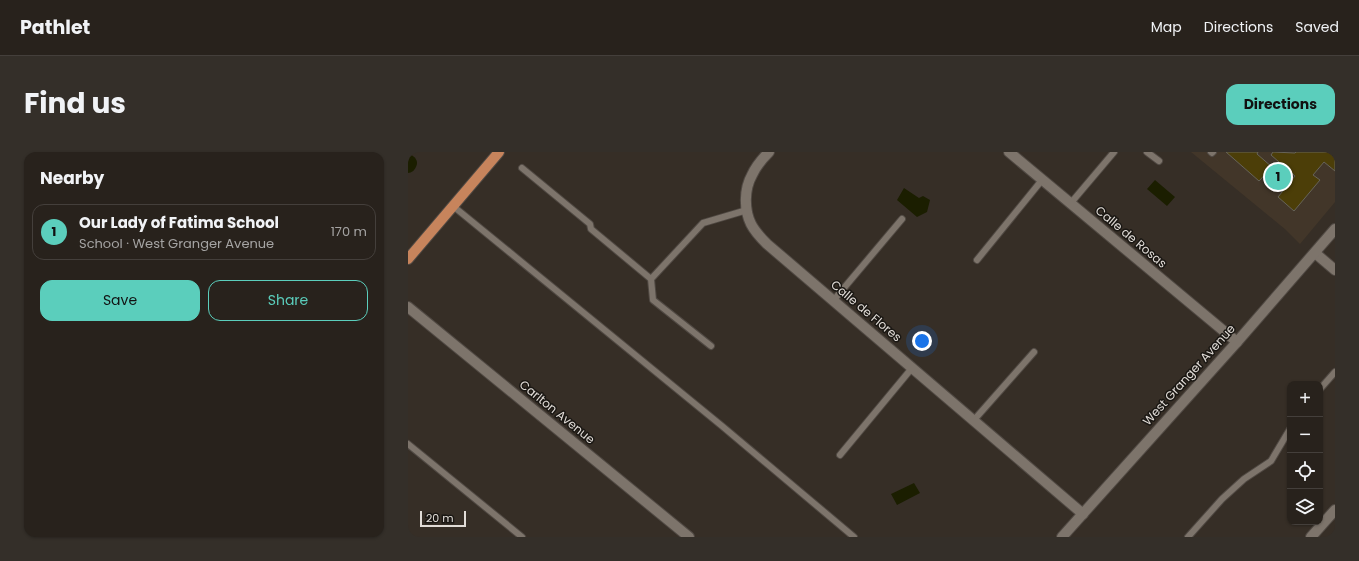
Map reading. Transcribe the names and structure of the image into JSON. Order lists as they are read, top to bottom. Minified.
{"streets":{"street":["Calle de Rosas","Calle de Flores","West Granger Avenue","Carlton Avenue"]},"crossings":[["Calle de Rosas","West Granger Avenue"],["Calle de Flores","West Granger Avenue"]],"scale_bar":"20 m","page":{"header":"Pathlet","nav":["Map","Directions","Saved"],"title":"Find us","buttons":["Directions",["Save","Share"]],"heading":"Nearby","pins":"1","list":[{"mark":"1","name":"Our Lady of Fatima School","note":"School · West Granger Avenue","value":"170 m"}],"map_buttons":["+","−"],"scale":"20 m"}}
